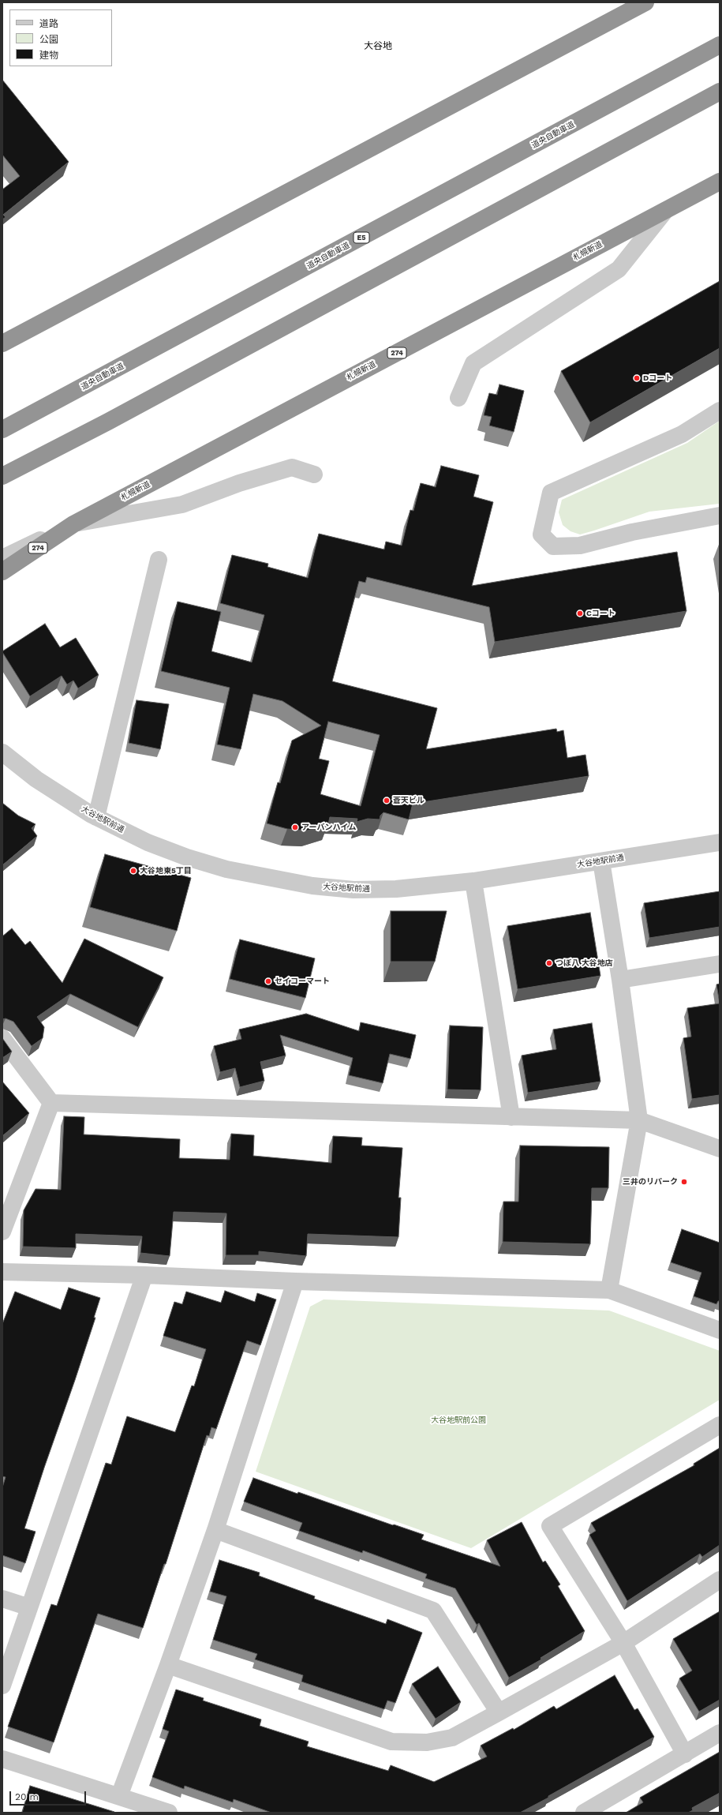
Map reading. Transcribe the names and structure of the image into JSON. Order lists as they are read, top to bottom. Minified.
{"streets":{"highway":["道央自動車道","E5","札幌新道","274"],"street":["大谷地駅前通"]},"crossings":[["札幌新道","274"]],"districts":["大谷地"],"parks":["大谷地駅前公園"],"places":["Dコート","Cコート","蒼天ビル","アーバンハイム","大谷地東5丁目","つぼ八 大谷地店","セイコーマート","三井のリパーク"],"legend":["道路","公園","建物"],"scale_bar":"20 m"}
